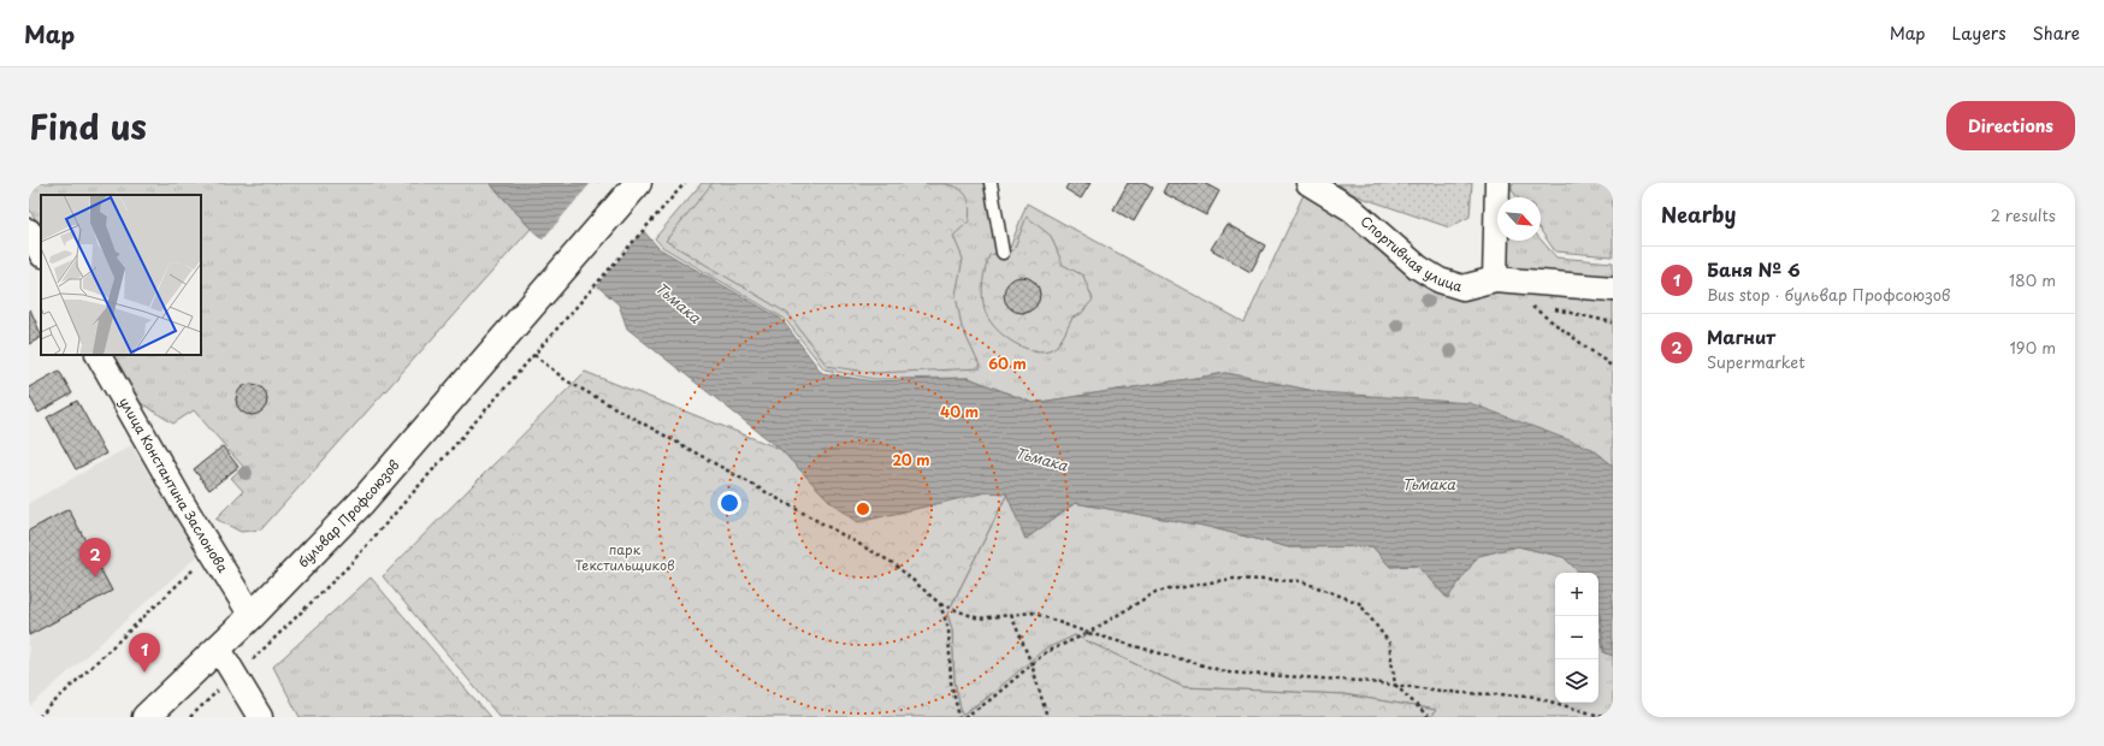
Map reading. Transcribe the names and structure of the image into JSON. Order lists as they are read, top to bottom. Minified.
{"streets":{"main road":["бульвар Профсоюзов"],"street":["Спортивная улица","улица Константина Заслонова"]},"crossings":[["улица Константина Заслонова","бульвар Профсоюзов"]],"water":["Тьмака"],"parks":["парк Текстильщиков"],"north":"bottom right","page":{"header":"Map","nav":["Map","Layers","Share"],"title":"Find us","buttons":"Directions","heading":["Nearby","2 results"],"list":[{"mark":"1","name":"Баня № 6","note":"Bus stop · бульвар Профсоюзов","value":"180 m"},{"mark":"2","name":"Магнит","note":"Supermarket","value":"190 m"}],"pins":["2","1"],"map_buttons":["+","−"]},"rings":["60 m","40 m","20 m"]}
